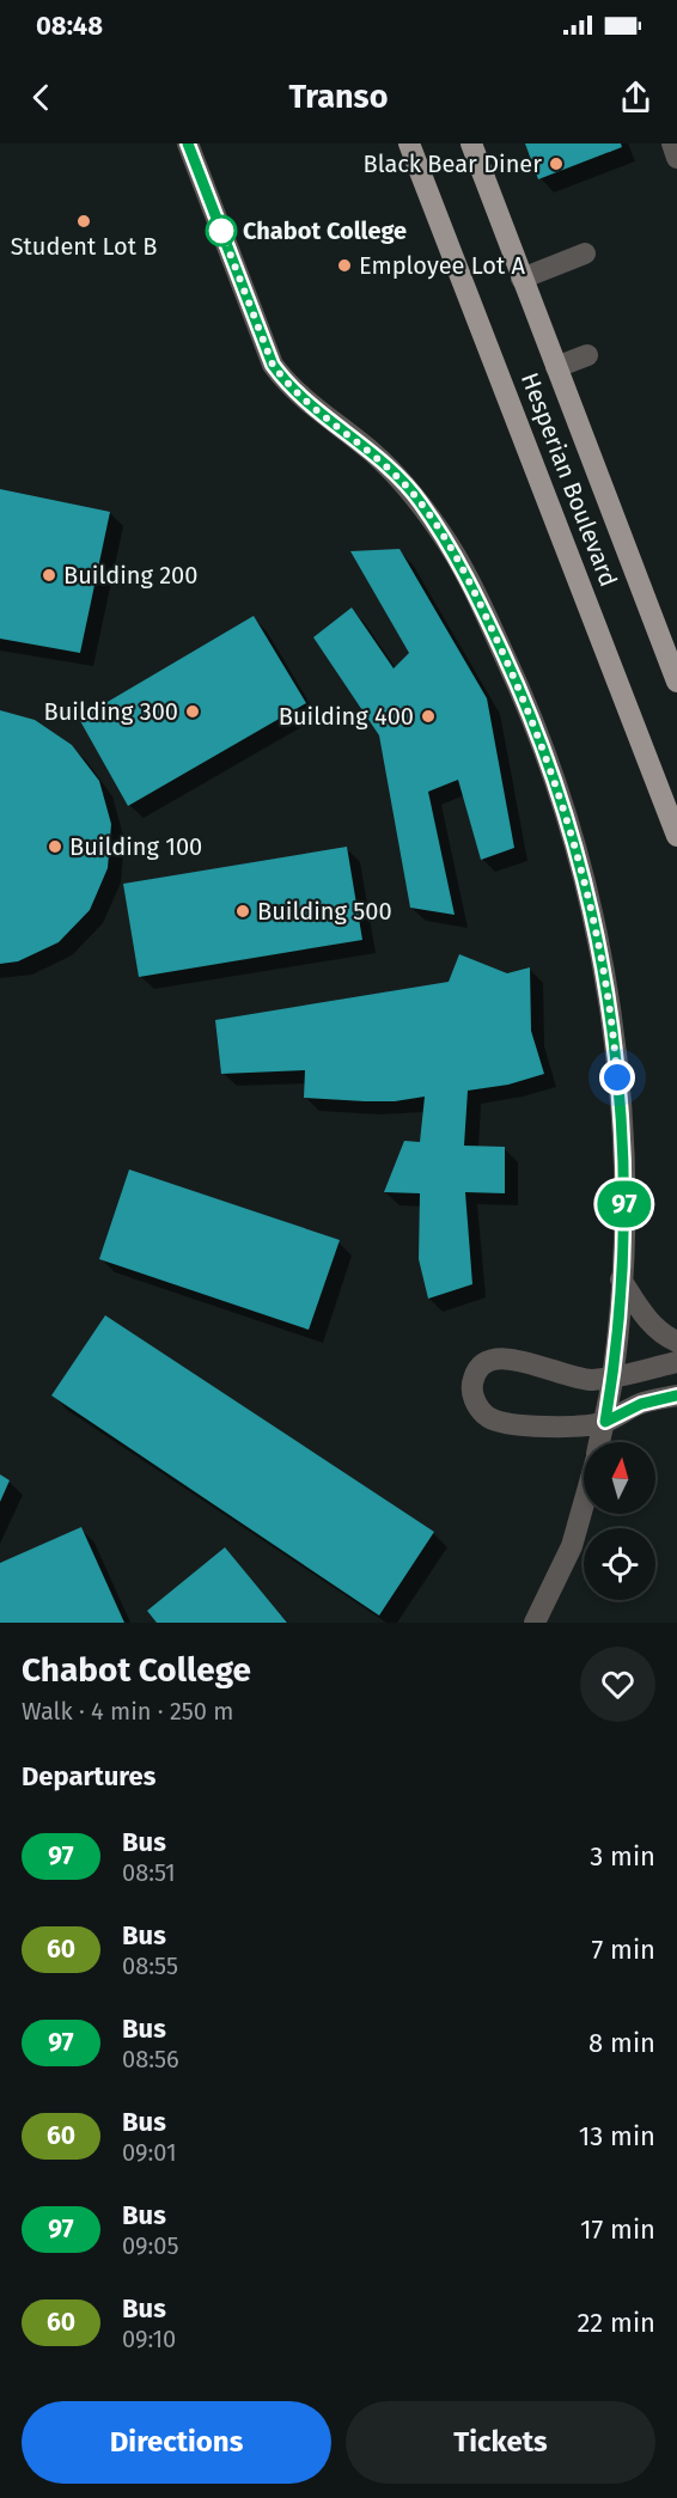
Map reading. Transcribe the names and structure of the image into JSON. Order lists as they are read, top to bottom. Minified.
{"streets":{"main road":["Hesperian Boulevard"]},"places":["Black Bear Diner","Student Lot B","Chabot College","Employee Lot A","Building 200","Building 300","Building 400","Building 100","Building 500"],"lines":["bus line 97"],"north":"top","page":{"status":"08:48","header":"Transo","on_map":"97","heading":[["Chabot College","Walk · 4 min · 250 m"],"Departures"],"list":[{"mark":"97","name":"Bus","note":"08:51","value":"3 min"},{"mark":"60","name":"Bus","note":"08:55","value":"7 min"},{"mark":"97","name":"Bus","note":"08:56","value":"8 min"},{"mark":"60","name":"Bus","note":"09:01","value":"13 min"},{"mark":"97","name":"Bus","note":"09:05","value":"17 min"},{"mark":"60","name":"Bus","note":"09:10","value":"22 min"}],"buttons":["Directions","Tickets"]}}
